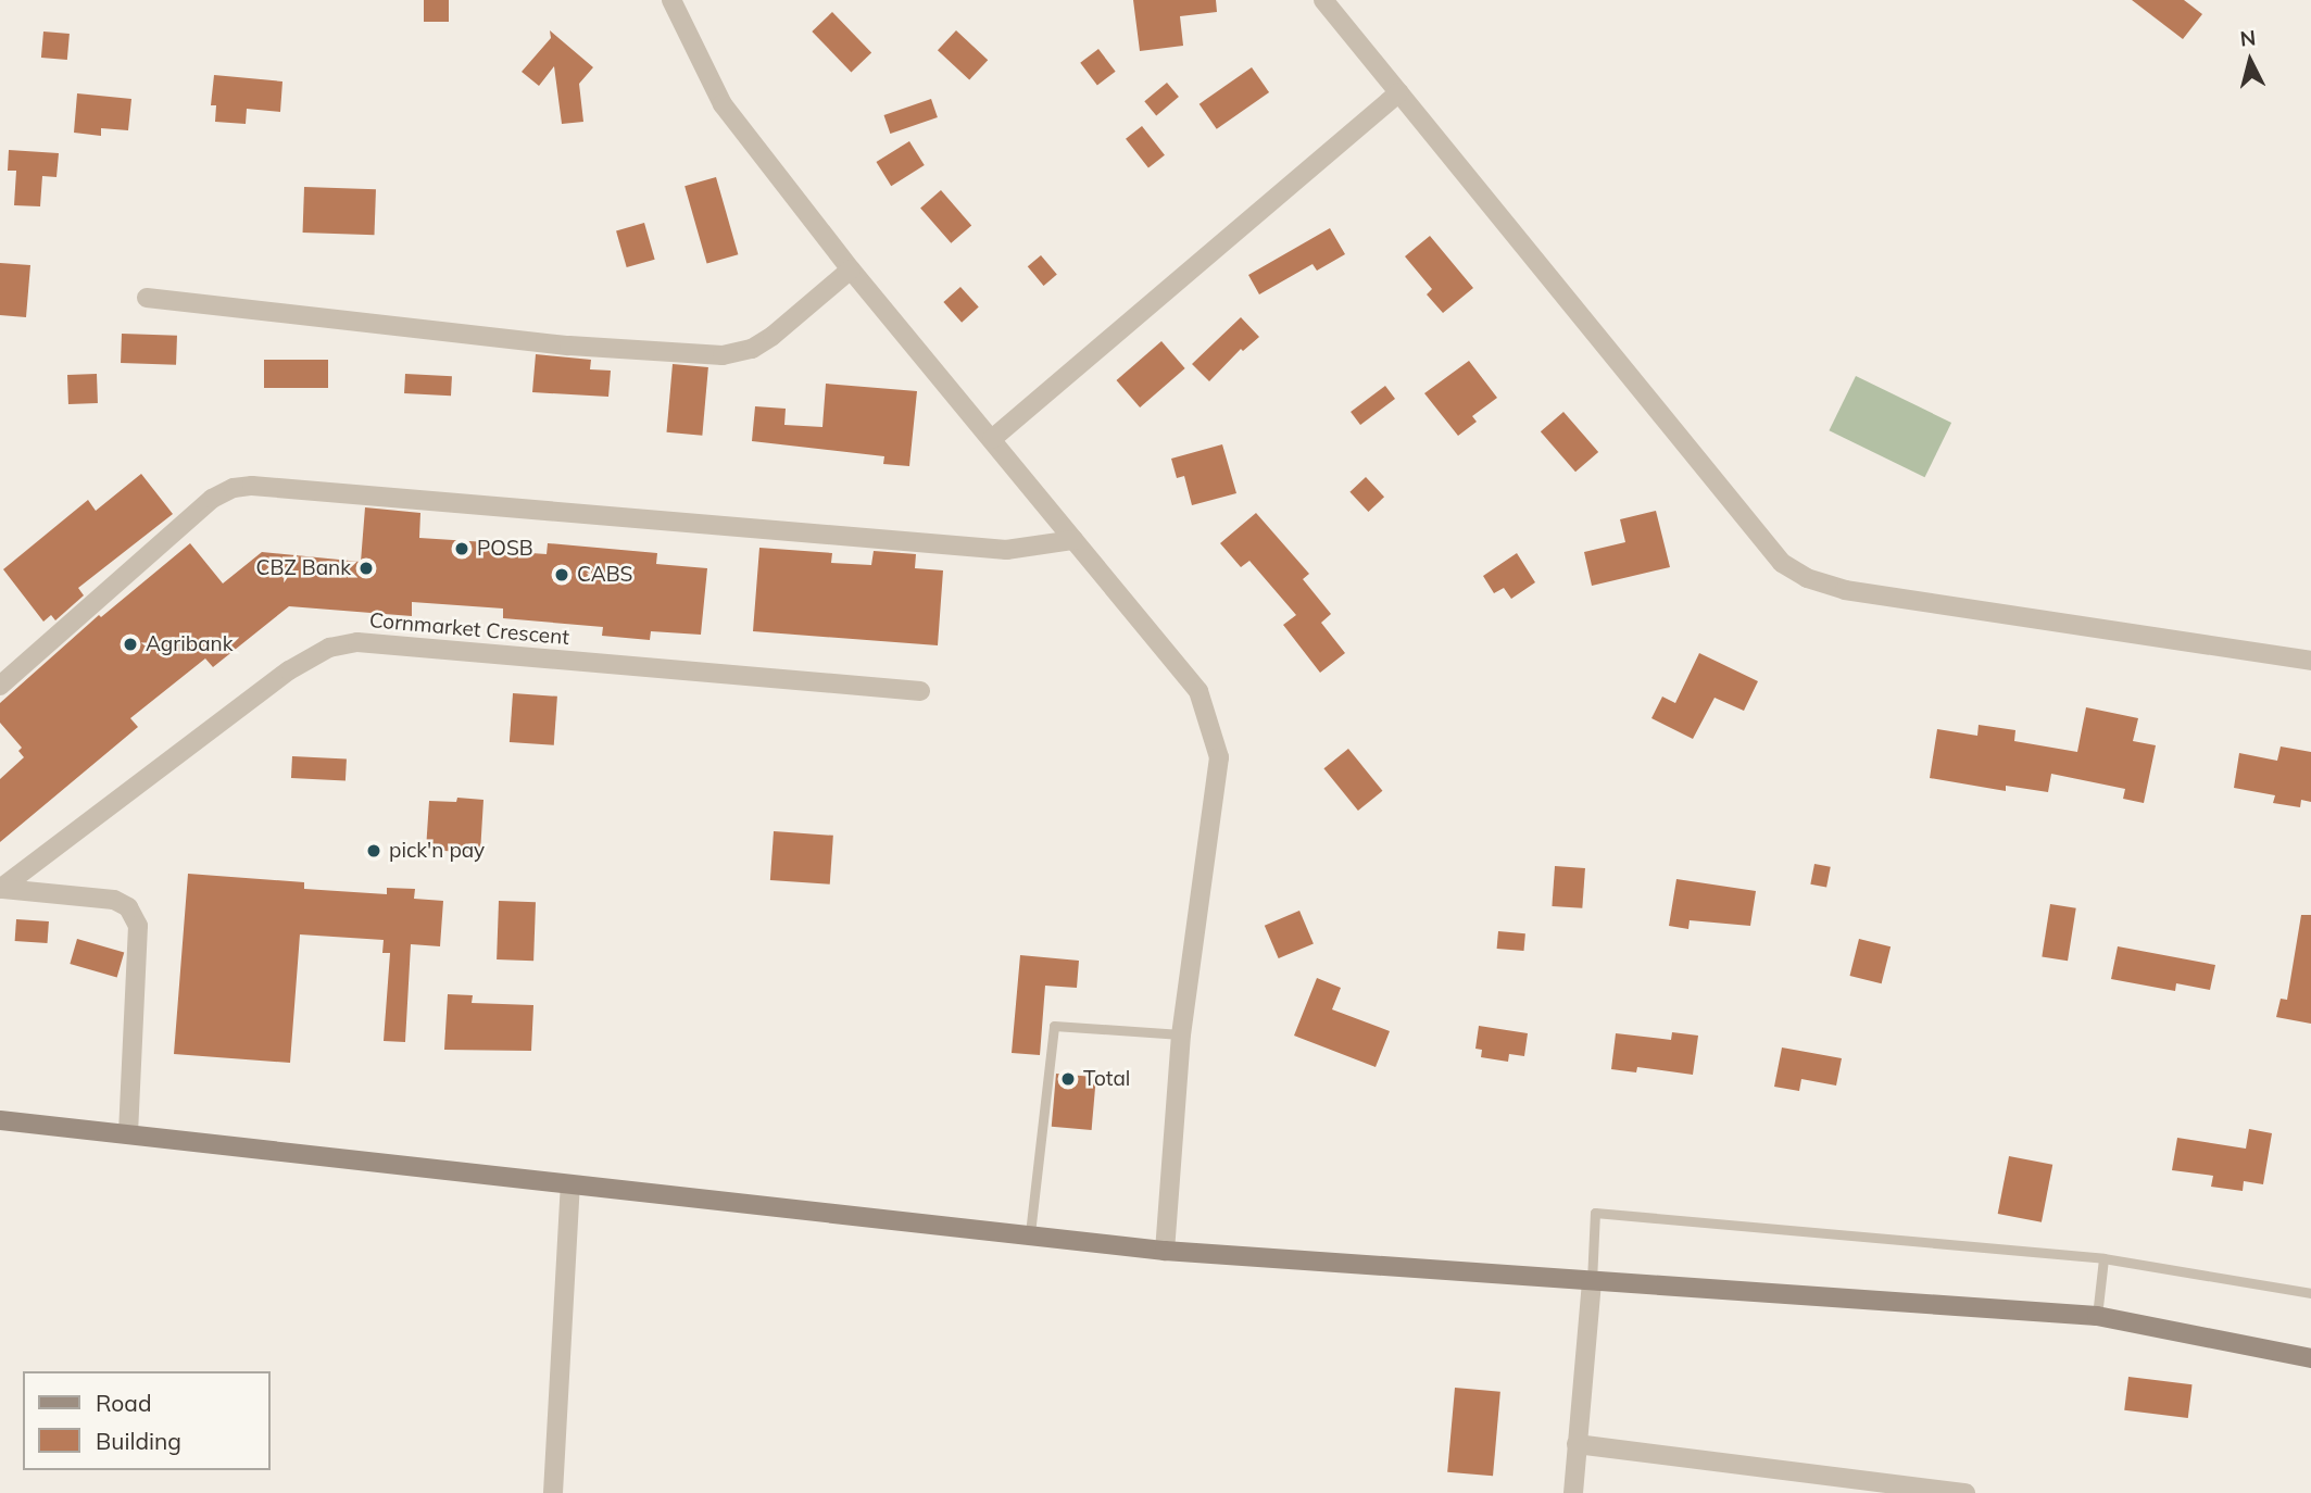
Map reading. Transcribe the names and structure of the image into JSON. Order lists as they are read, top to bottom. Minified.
{"streets":{"street":["Cornmarket Crescent"]},"places":["POSB","CBZ Bank","CABS","Agribank","pick'n pay","Total"],"legend":["Road","Building"],"north":"top"}
